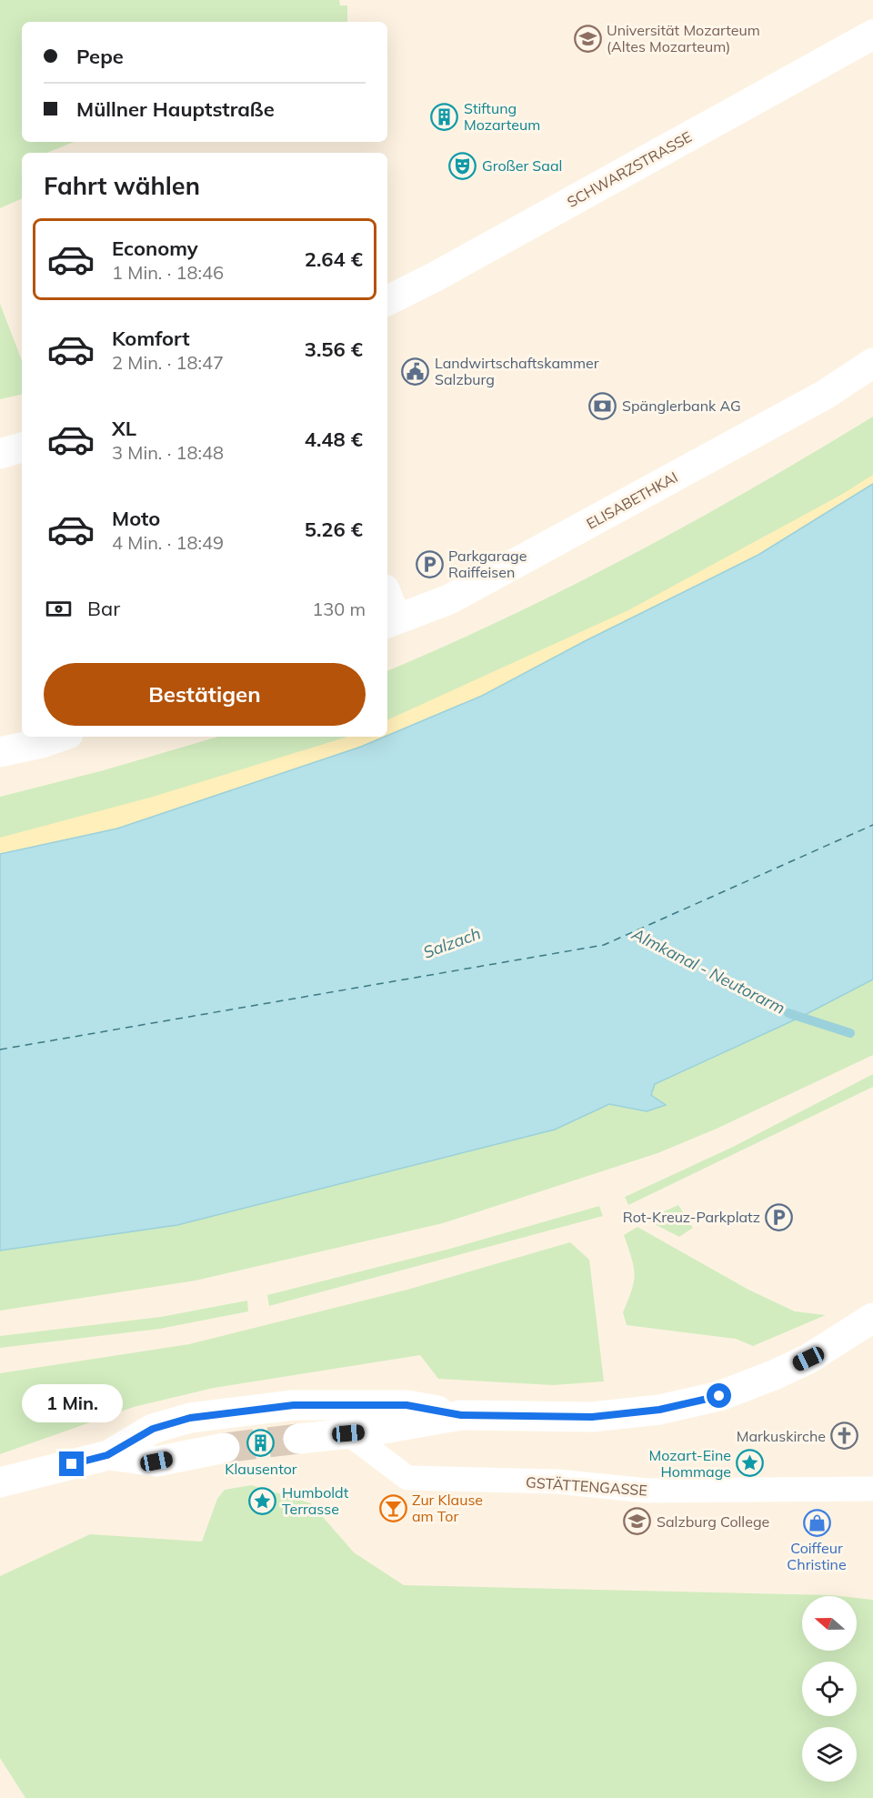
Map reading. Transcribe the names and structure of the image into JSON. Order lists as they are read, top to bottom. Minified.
{"streets":{"street":["SCHWARZSTRASSE","ELISABETHKAI","GSTÄTTENGASSE"]},"water":["Salzach","Almkanal - Neutorarm"],"places":{"school or university":["Universität Mozarteum (Altes Mozarteum)","Salzburg College"],"building":["Stiftung Mozarteum","Klausentor"],"theatre":["Großer Saal"],"public building":["Landwirtschaftskammer Salzburg"],"bank":["Spänglerbank AG"],"parking":["Parkgarage Raiffeisen","Rot-Kreuz-Parkplatz"],"church":["Markuskirche"],"place":["Mozart-Eine Hommage","Humboldt Terrasse"],"bar":["Zur Klause am Tor"],"shop":["Coiffeur Christine"]},"north":"left","page":{"banner":["Pepe","Müllner Hauptstraße"],"heading":"Fahrt wählen","list":[{"name":"Economy","note":"1 Min. · 18:46","value":"2.64 €"},{"name":"Komfort","note":"2 Min. · 18:47","value":"3.56 €"},{"name":"XL","note":"3 Min. · 18:48","value":"4.48 €"},{"name":"Moto","note":"4 Min. · 18:49","value":"5.26 €"}],"pay":["Bar","130 m"],"buttons":"Bestätigen","bubble":"1 Min."}}
